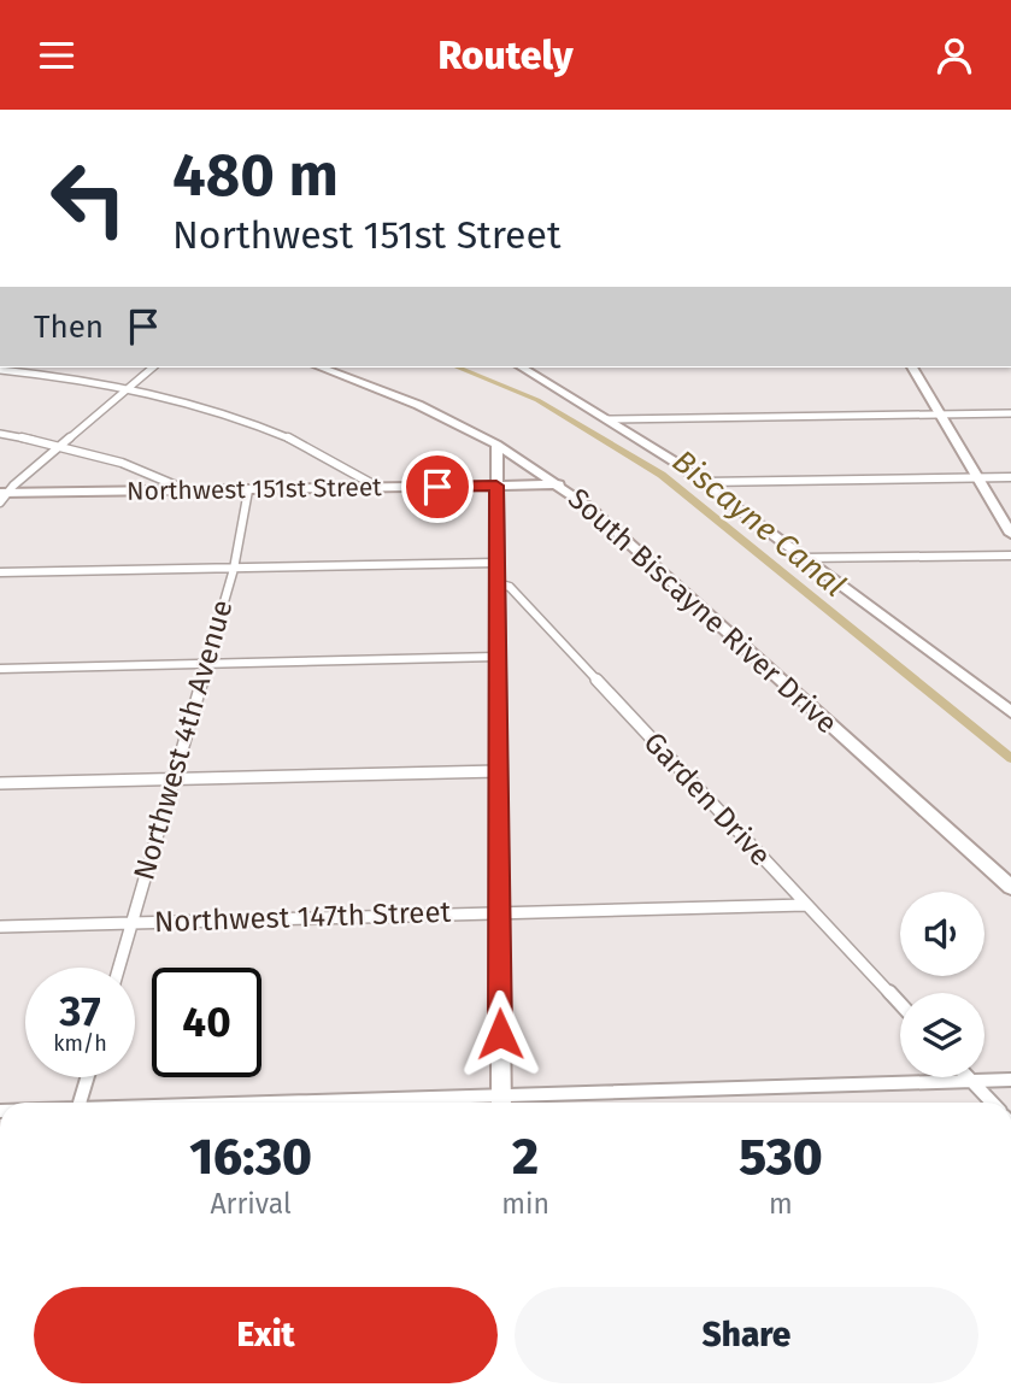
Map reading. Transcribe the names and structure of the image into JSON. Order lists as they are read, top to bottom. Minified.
{"streets":{"street":["Northwest 151st Street","South Biscayne River Drive","Northwest 4th Avenue","Garden Drive","Northwest 147th Street"]},"crossings":[["Northwest 151st Street","South Biscayne River Drive"],["Northwest 151st Street","Northwest 4th Avenue"],["Northwest 4th Avenue","Northwest 147th Street"],["Garden Drive","Northwest 147th Street"]],"water":["Biscayne Canal"],"page":{"header":"Routely","turn":["480 m","Northwest 151st Street"],"then":"Then","speed":"37 km/h","limit":"40","eta":["16:30","Arrival","2","min","530","m"],"buttons":["Exit","Share"]}}
